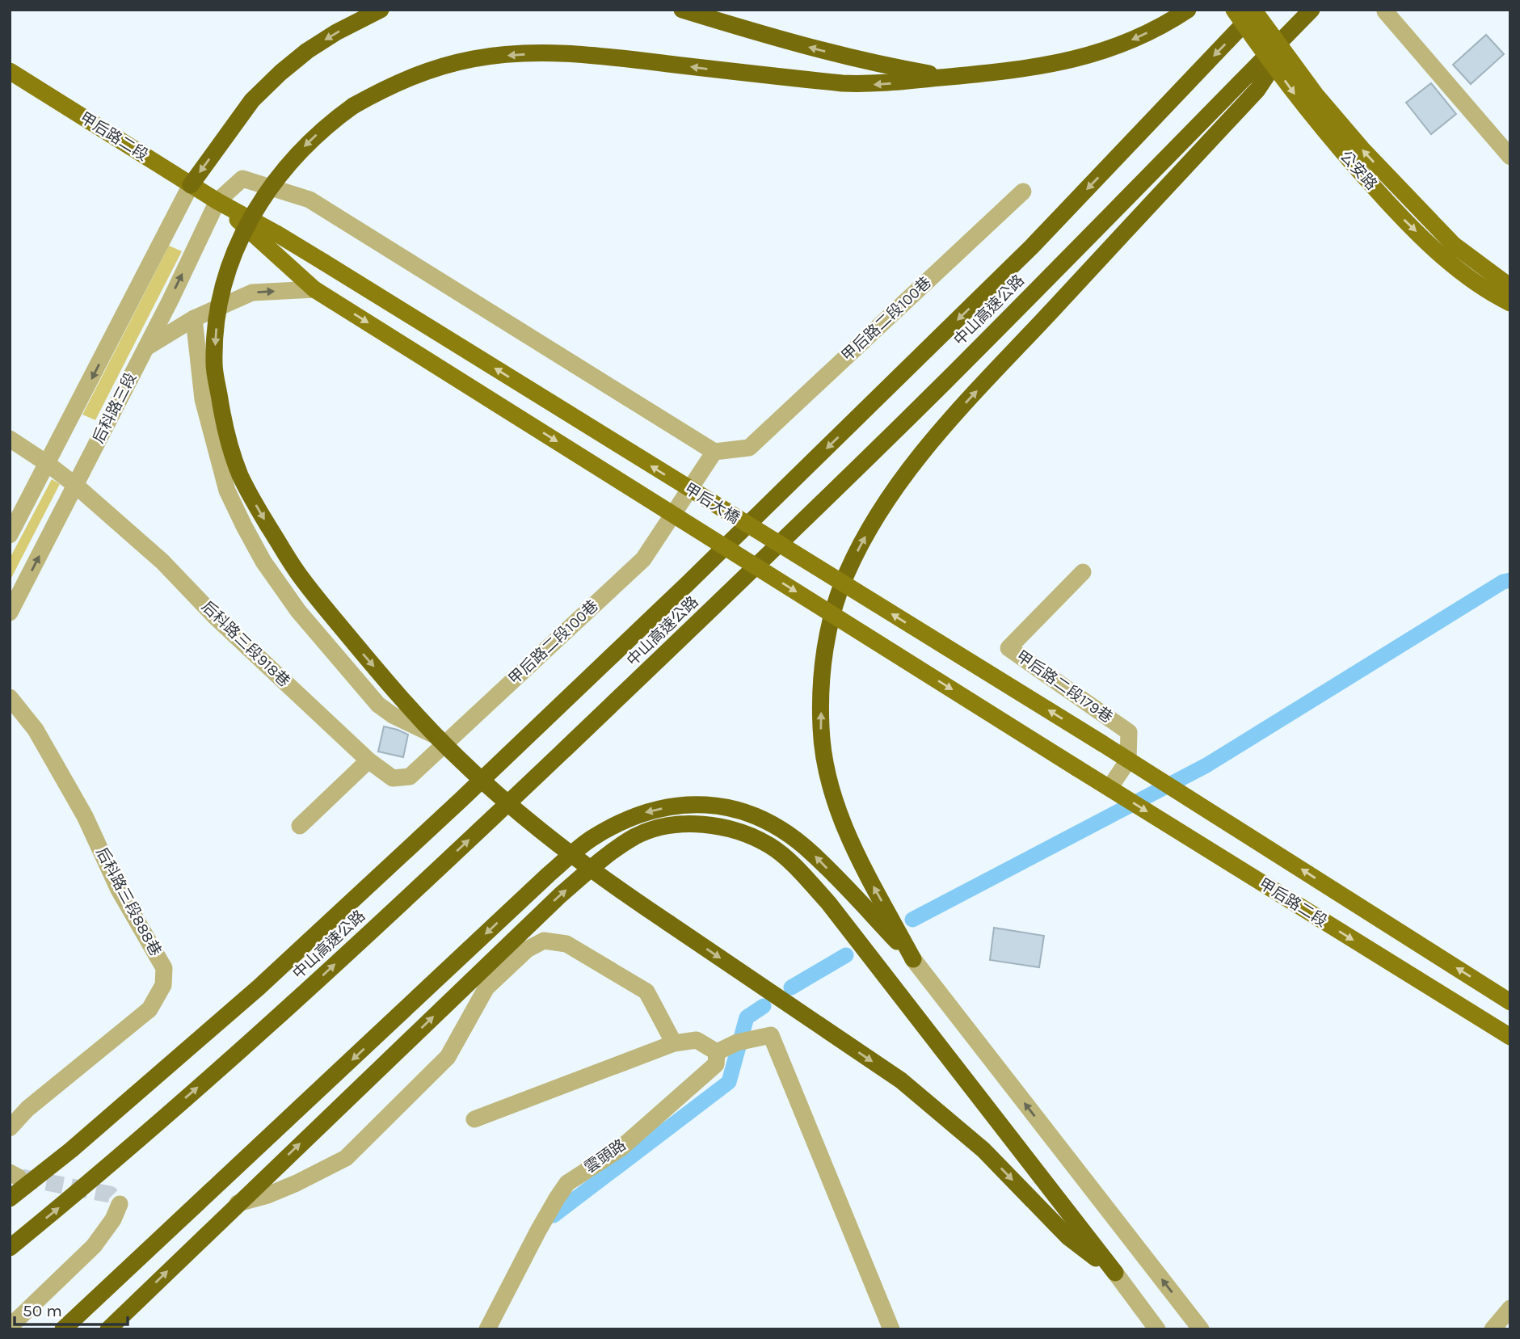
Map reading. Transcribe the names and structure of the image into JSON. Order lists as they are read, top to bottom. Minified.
{"streets":{"highway":["中山高速公路"],"main road":["甲后路二段","公安路","甲后大橋"],"street":["甲后路二段100巷","后科路三段","后科路三段918巷","甲后路二段179巷","后科路三段888巷","雲頭路"]},"crossings":[["甲后路二段","后科路三段"],["甲后路二段","甲后大橋"],["甲后路二段","甲后路二段179巷"],["公安路","中山高速公路"],["甲后路二段100巷","后科路三段918巷"],["后科路三段","后科路三段918巷"]],"scale_bar":"50 m"}
